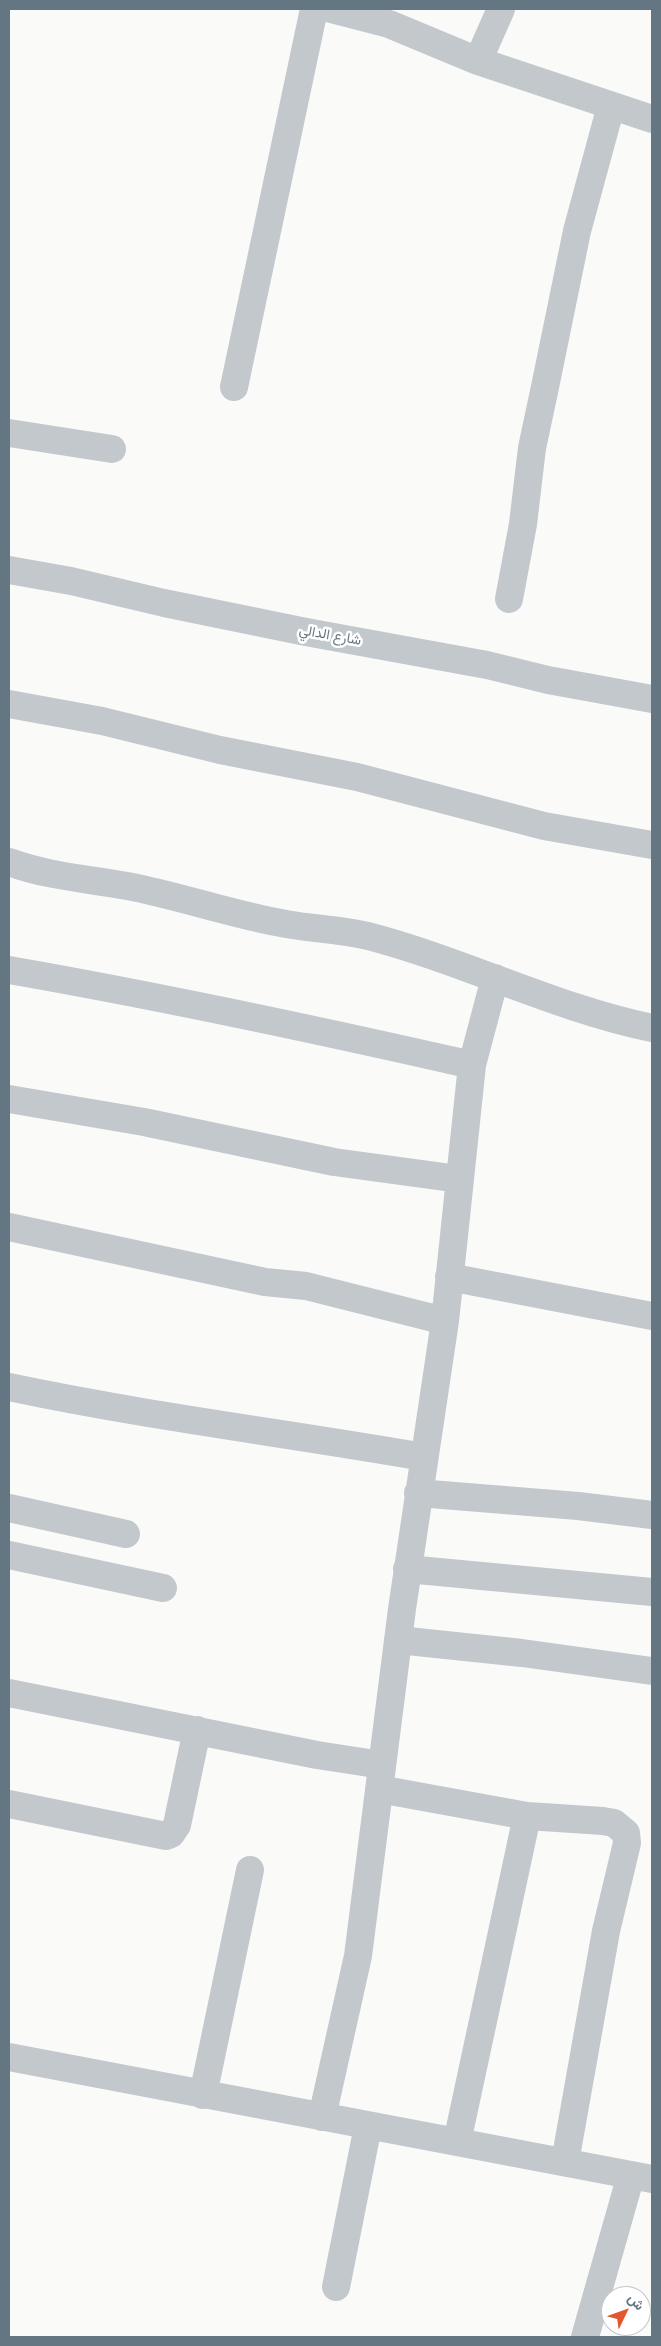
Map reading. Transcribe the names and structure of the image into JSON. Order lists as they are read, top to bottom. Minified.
{"streets":{"street":["شارع الدالي"]},"north":"top right"}
